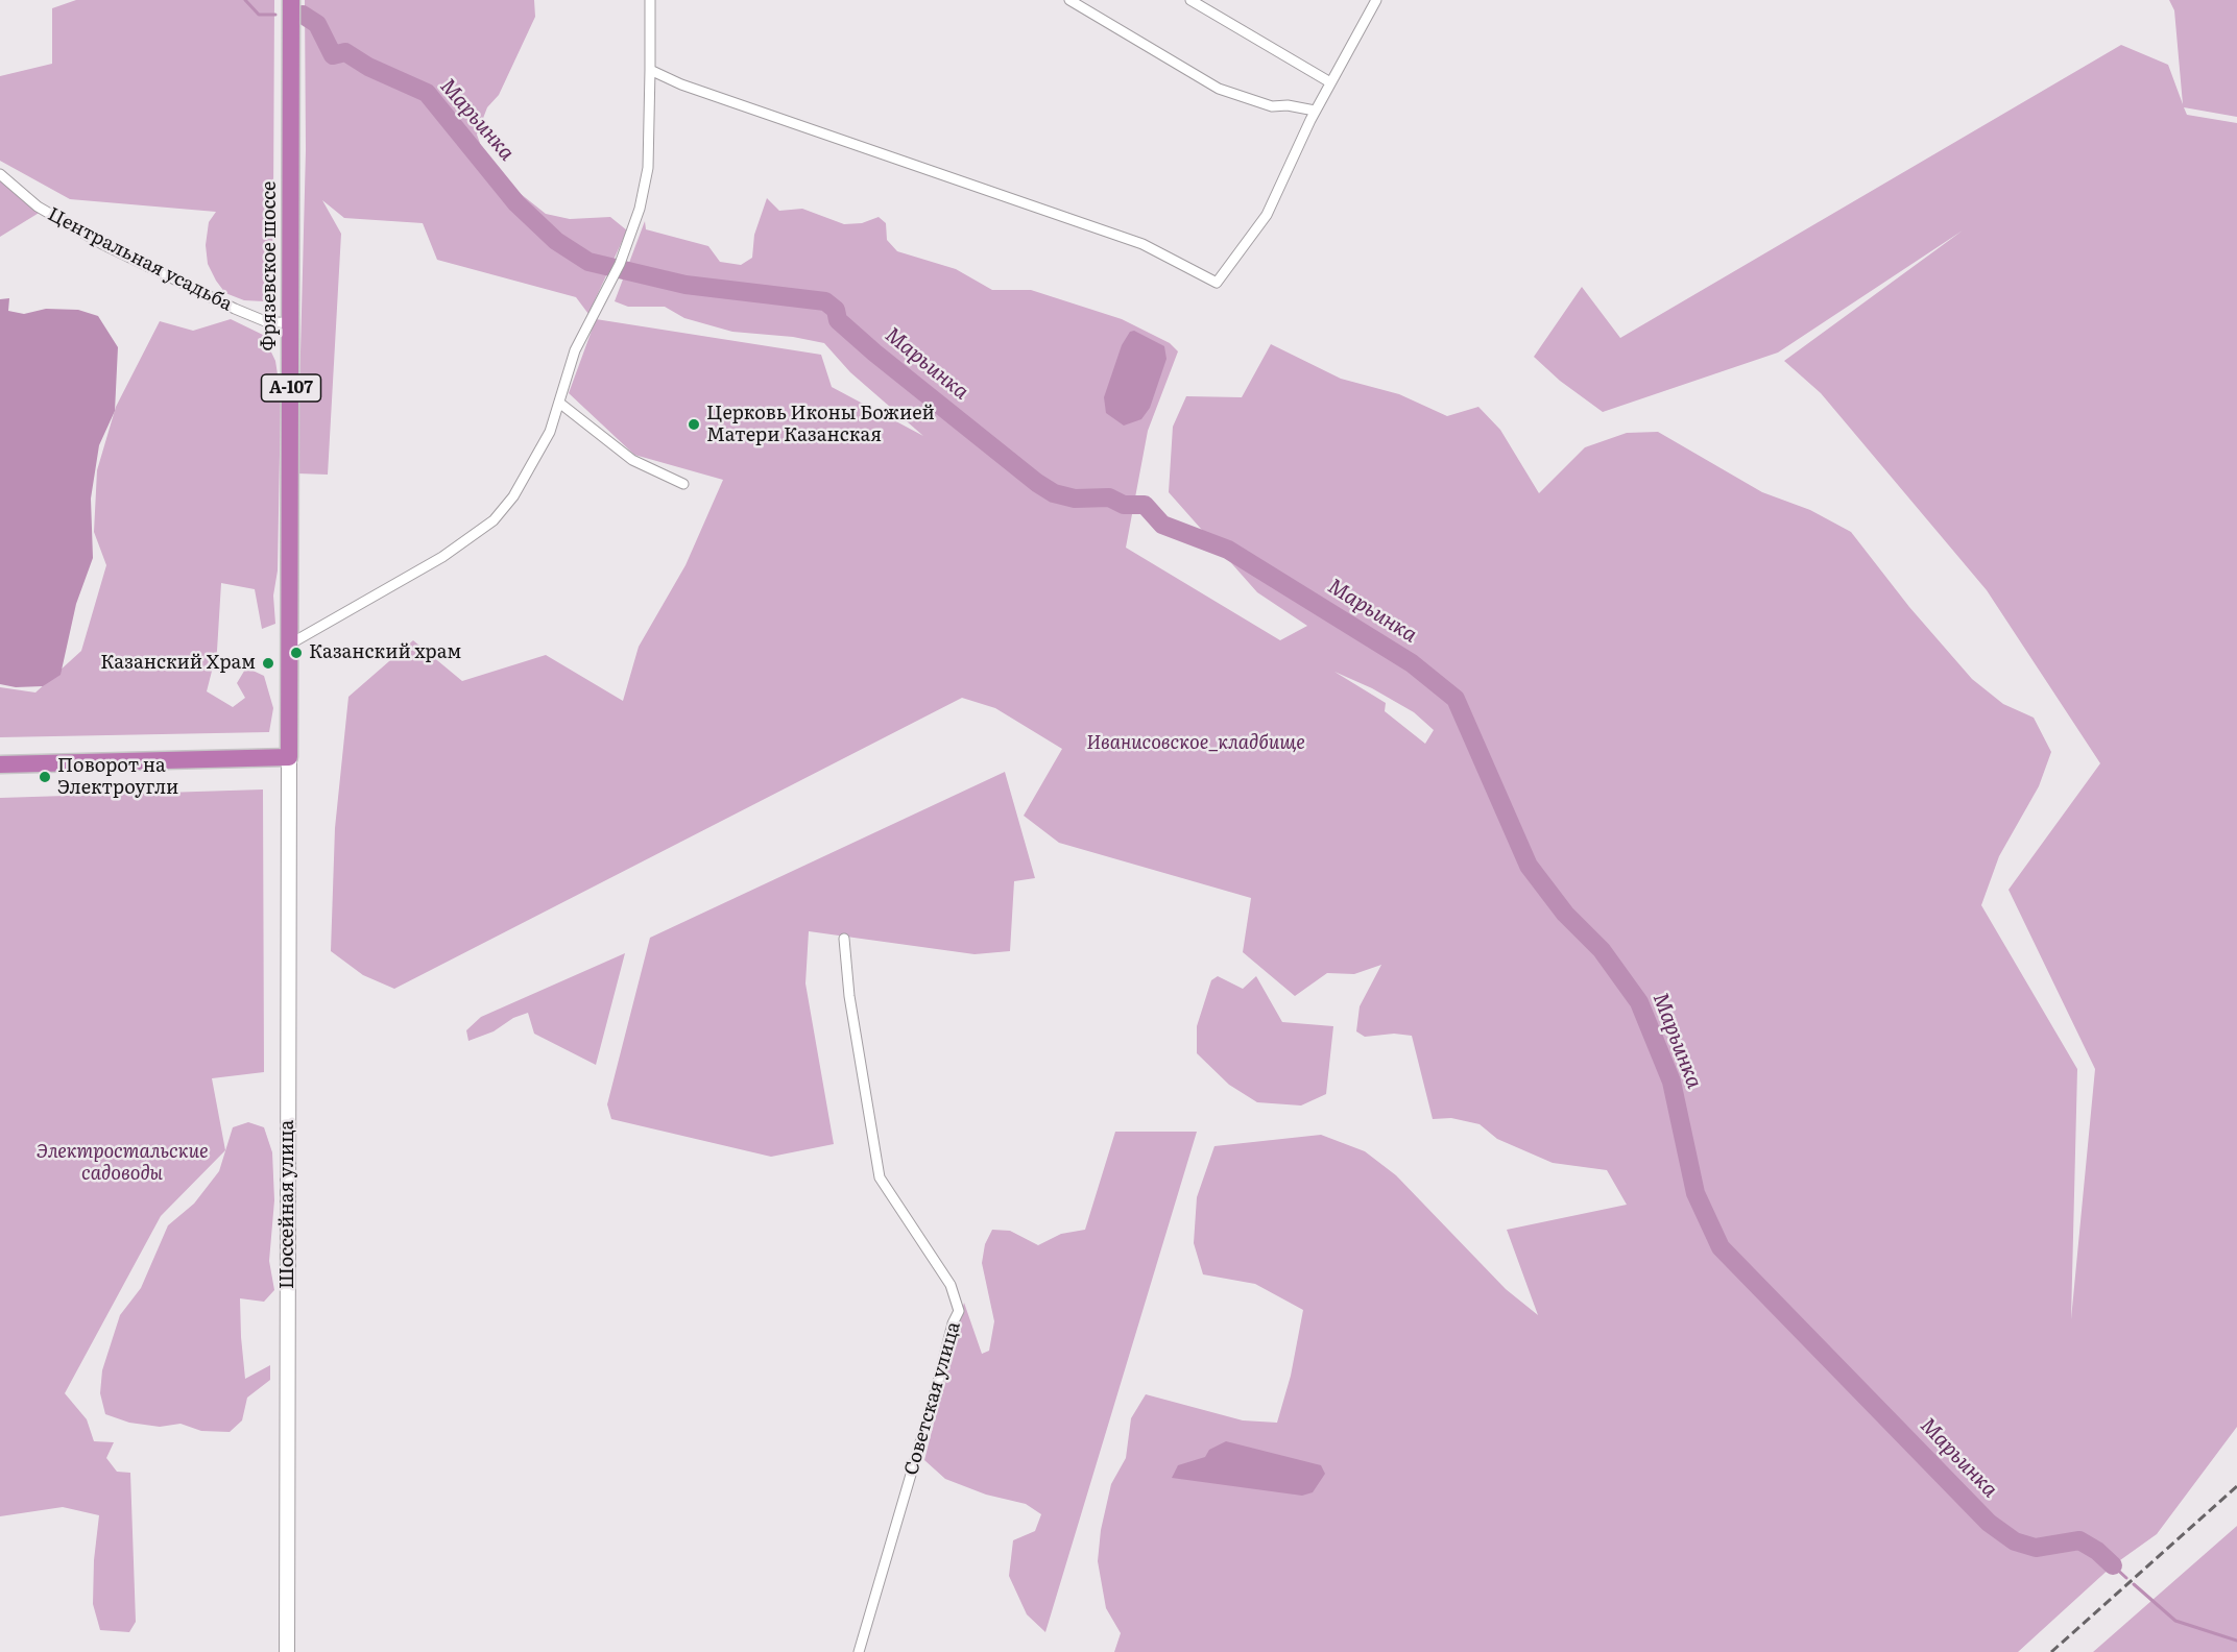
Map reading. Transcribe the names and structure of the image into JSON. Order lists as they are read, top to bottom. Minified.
{"streets":{"highway":["Фрязевское шоссе","А-107"],"street":["Центральная усадьба","Шоссейная улица","Советская улица"]},"crossings":[["Центральная усадьба","Фрязевское шоссе"],["Фрязевское шоссе","Шоссейная улица"]],"water":["Марьинка"],"parks":["Иванисовское_кладбище","Электростальские садоводы"],"places":["Церковь Иконы Божией Матери Казанская","Казанский храм","Казанский Храм","Поворот на Электроугли"]}
